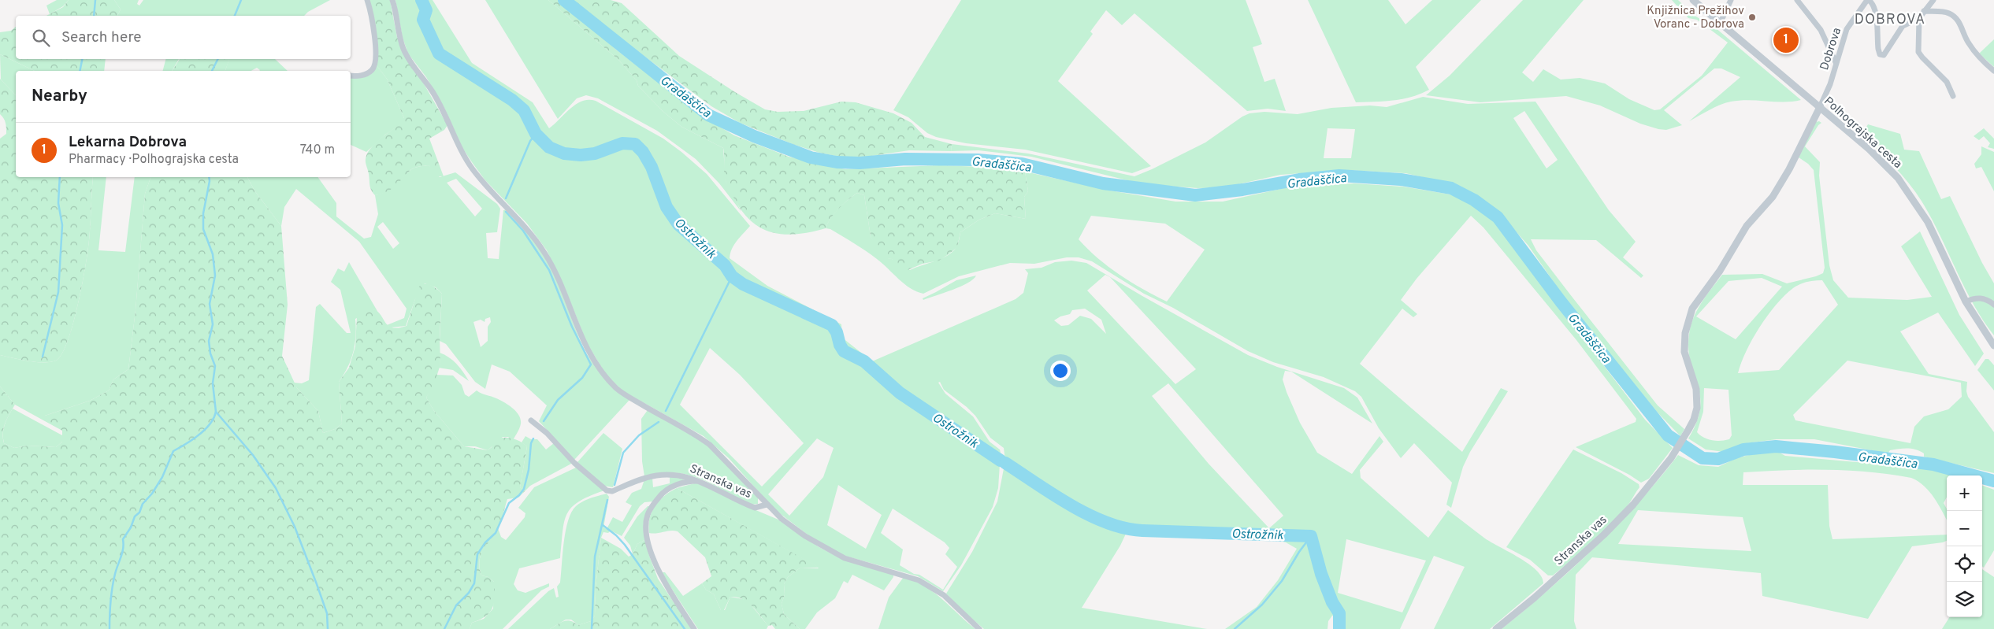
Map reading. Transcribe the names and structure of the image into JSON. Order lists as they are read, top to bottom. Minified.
{"streets":{"street":["Dobrova","Polhograjska cesta","Stranska vas"]},"crossings":[["Dobrova","Polhograjska cesta"],["Dobrova","Stranska vas"],["Polhograjska cesta","Stranska vas"]],"districts":["DOBROVA"],"water":["Gradaščica","Ostrožnik"],"places":["Knjižnica Prežihov Voranc - Dobrova"],"page":{"search":"Search here","pins":"1","heading":"Nearby","list":[{"mark":"1","name":"Lekarna Dobrova","note":"Pharmacy · Polhograjska cesta","value":"740 m"}],"map_buttons":["+","−"]}}
